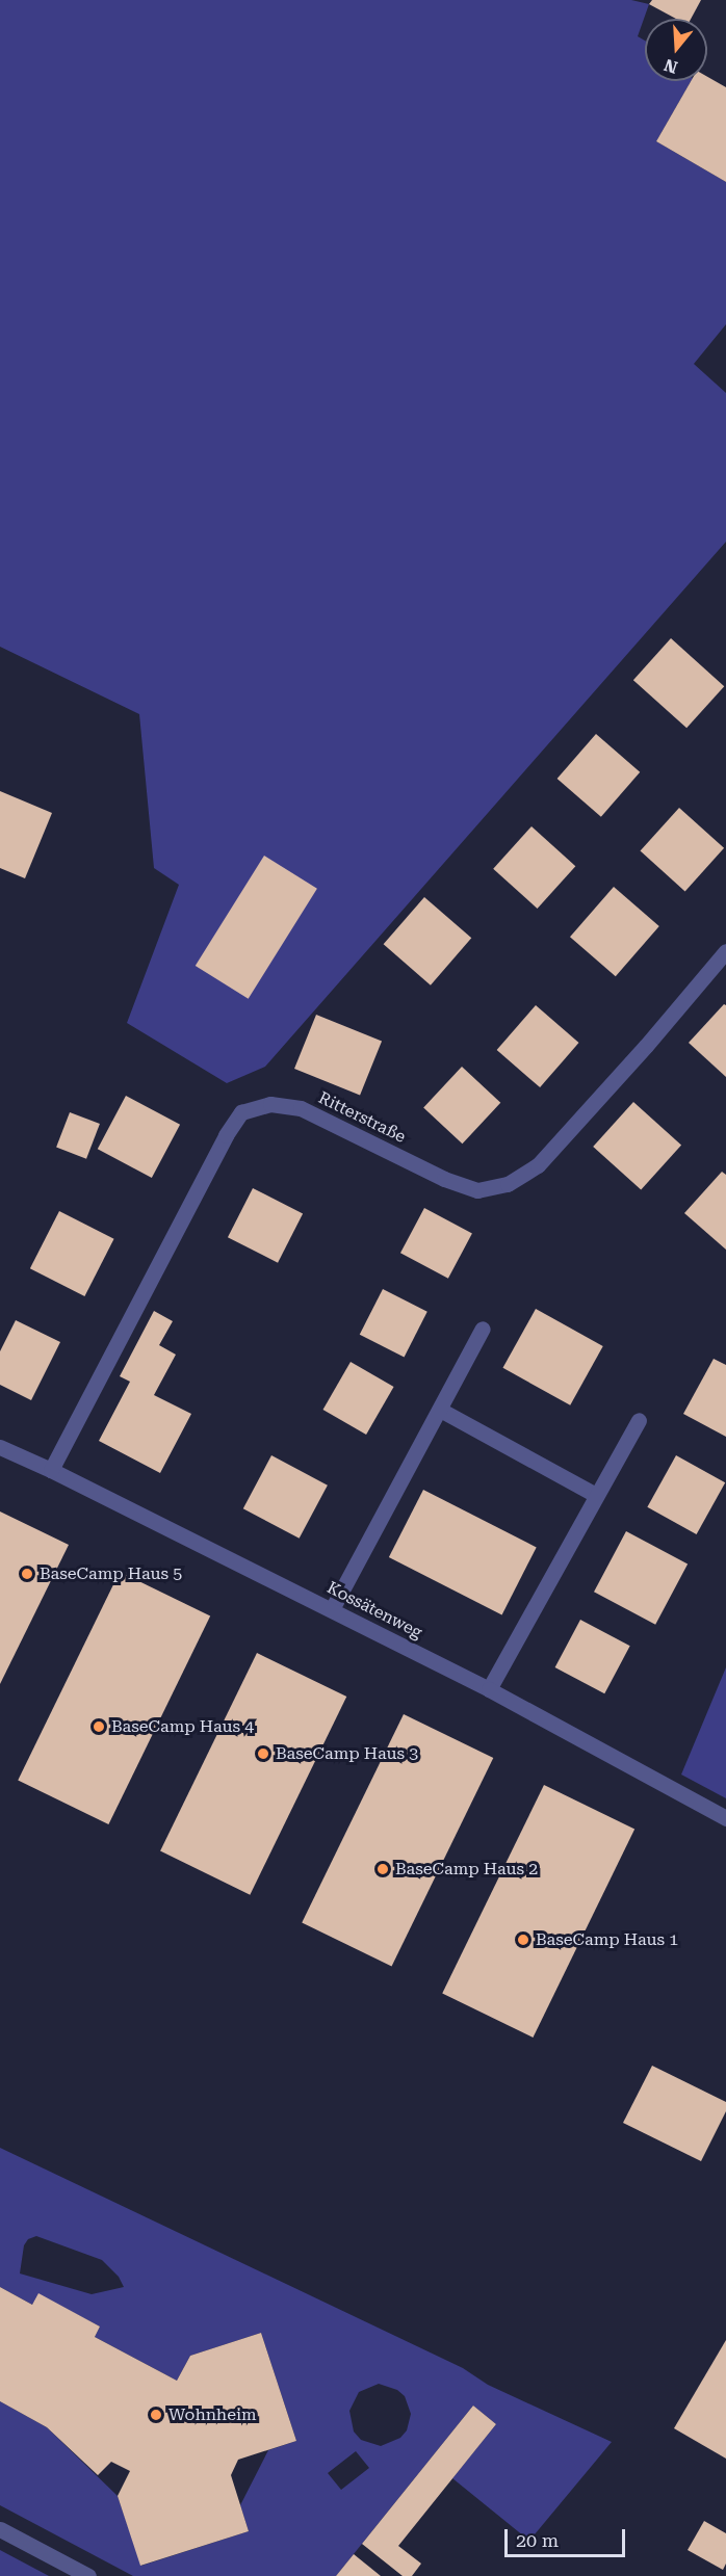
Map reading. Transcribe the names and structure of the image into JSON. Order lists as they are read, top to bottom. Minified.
{"streets":{"street":["Ritterstraße","Kossätenweg"]},"crossings":[["Ritterstraße","Kossätenweg"]],"places":["BaseCamp Haus 5","BaseCamp Haus 4","BaseCamp Haus 3","BaseCamp Haus 2","BaseCamp Haus 1","Wohnheim"],"scale_bar":"20 m","north":"bottom"}
